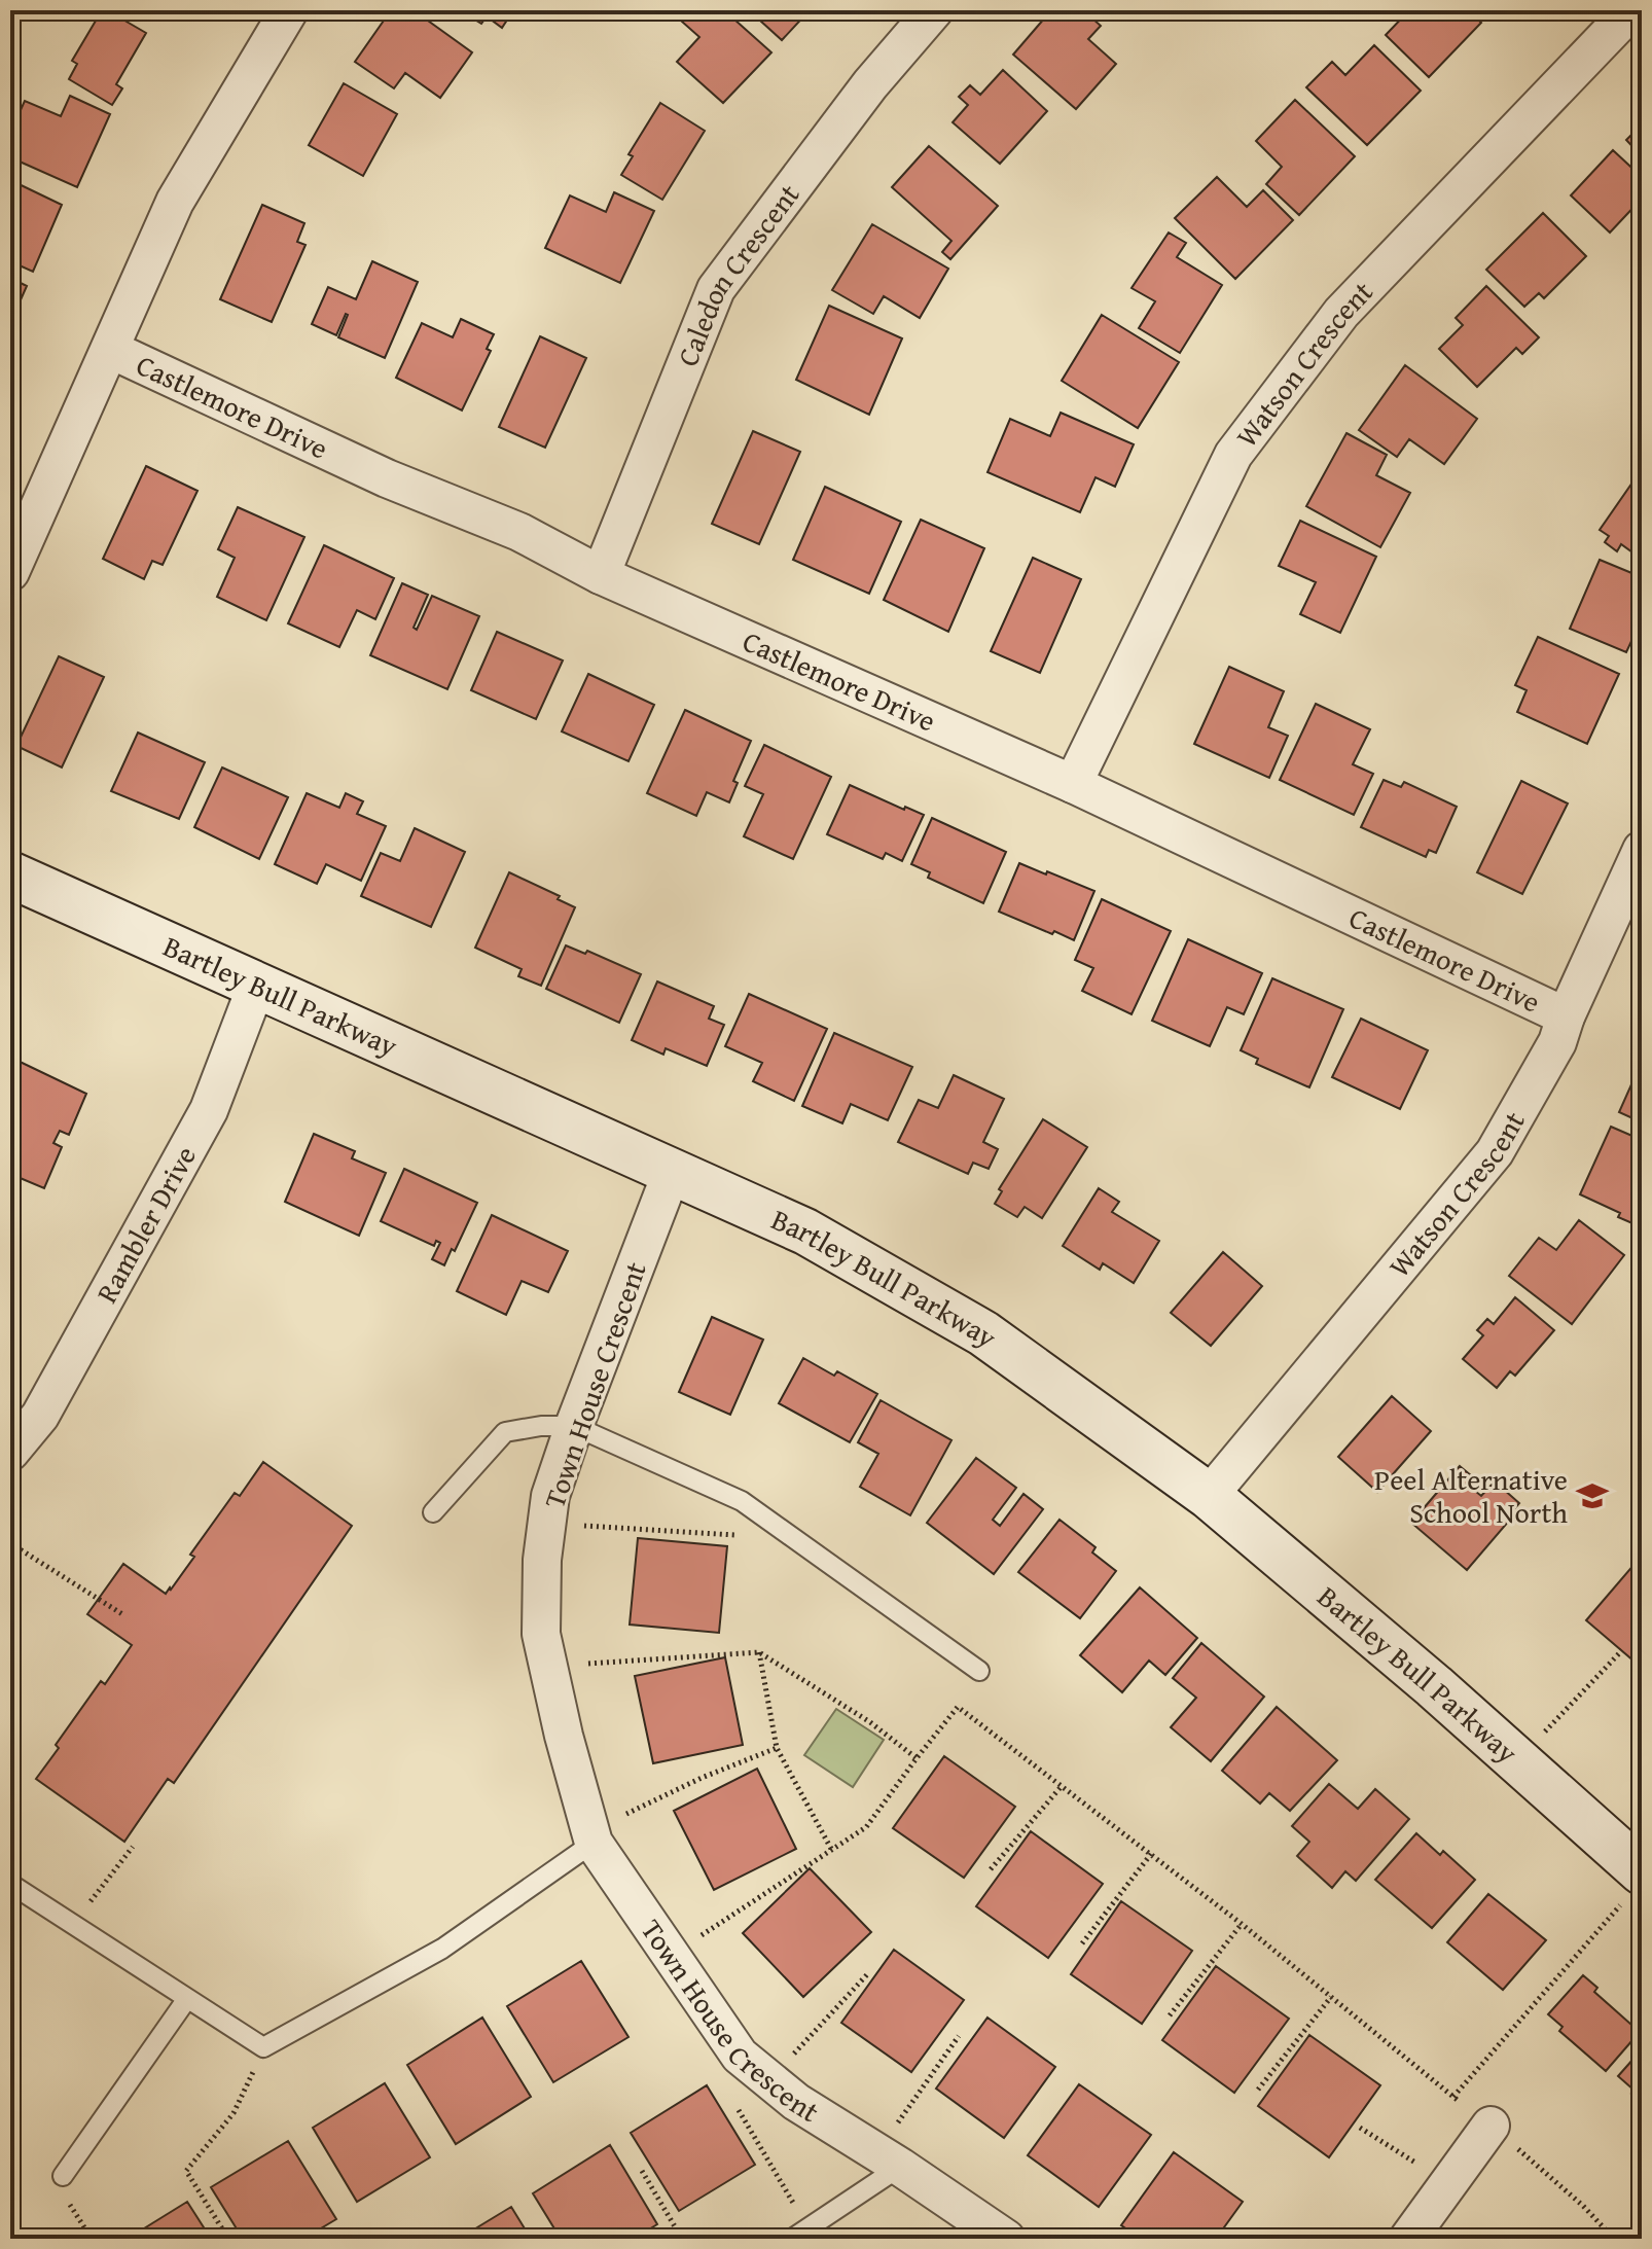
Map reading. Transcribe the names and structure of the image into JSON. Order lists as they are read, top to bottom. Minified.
{"streets":{"street":["Caledon Crescent","Watson Crescent","Castlemore Drive","Bartley Bull Parkway","Rambler Drive","Town House Crescent"]},"crossings":[["Caledon Crescent","Castlemore Drive"],["Watson Crescent","Castlemore Drive"],["Watson Crescent","Bartley Bull Parkway"],["Bartley Bull Parkway","Rambler Drive"],["Bartley Bull Parkway","Town House Crescent"]],"places":{"school or university":["Peel Alternative School North"]}}
